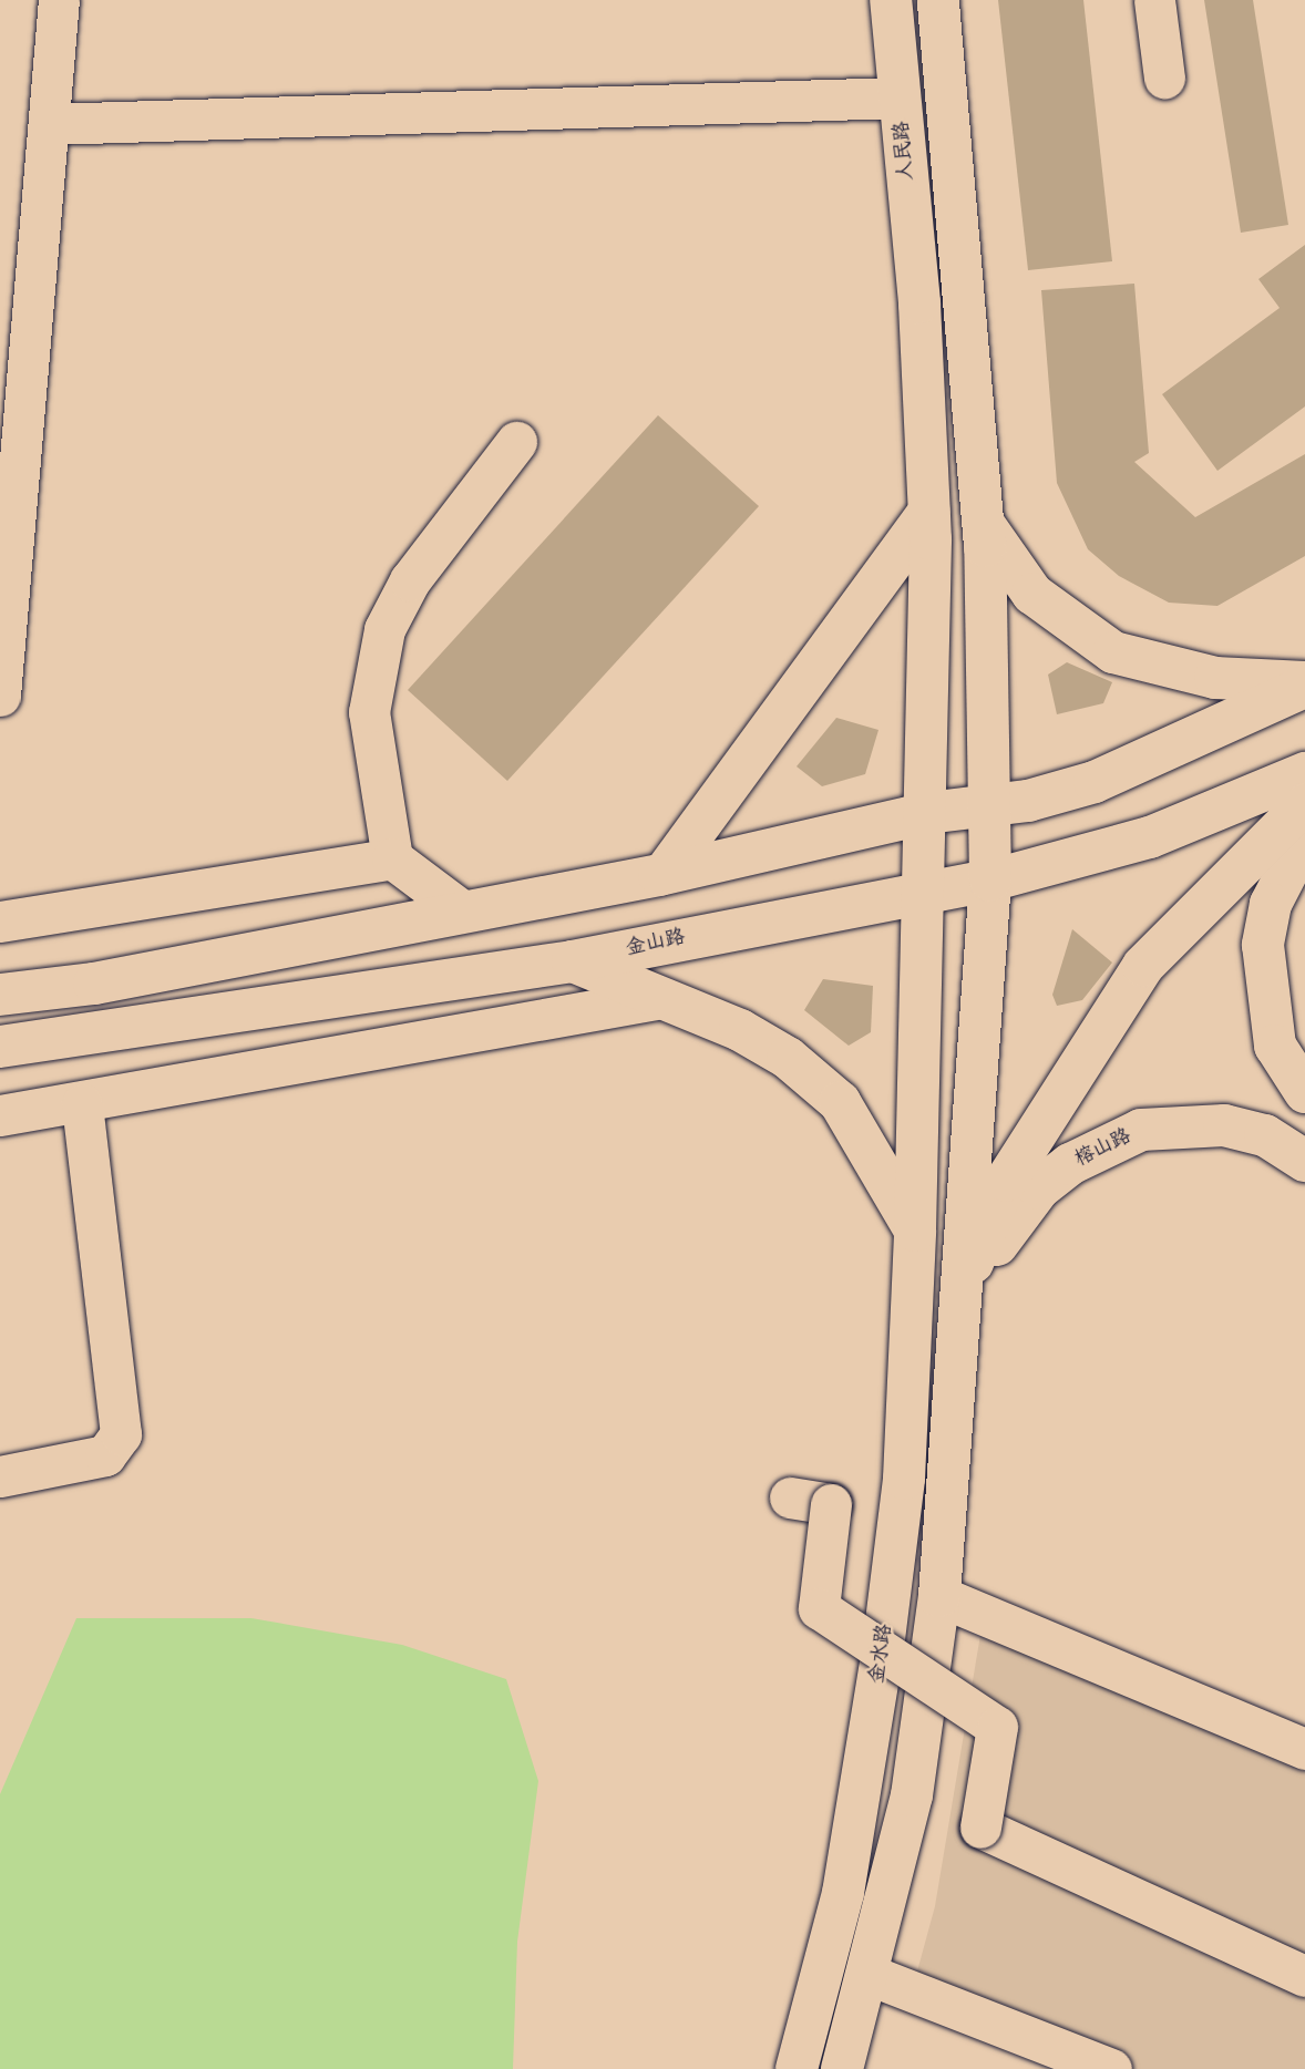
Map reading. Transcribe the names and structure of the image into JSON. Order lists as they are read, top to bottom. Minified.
{"streets":{"main road":["人民路","金山路","榕山路","金水路"]},"crossings":[["人民路","金水路"],["金山路","金水路"]]}
